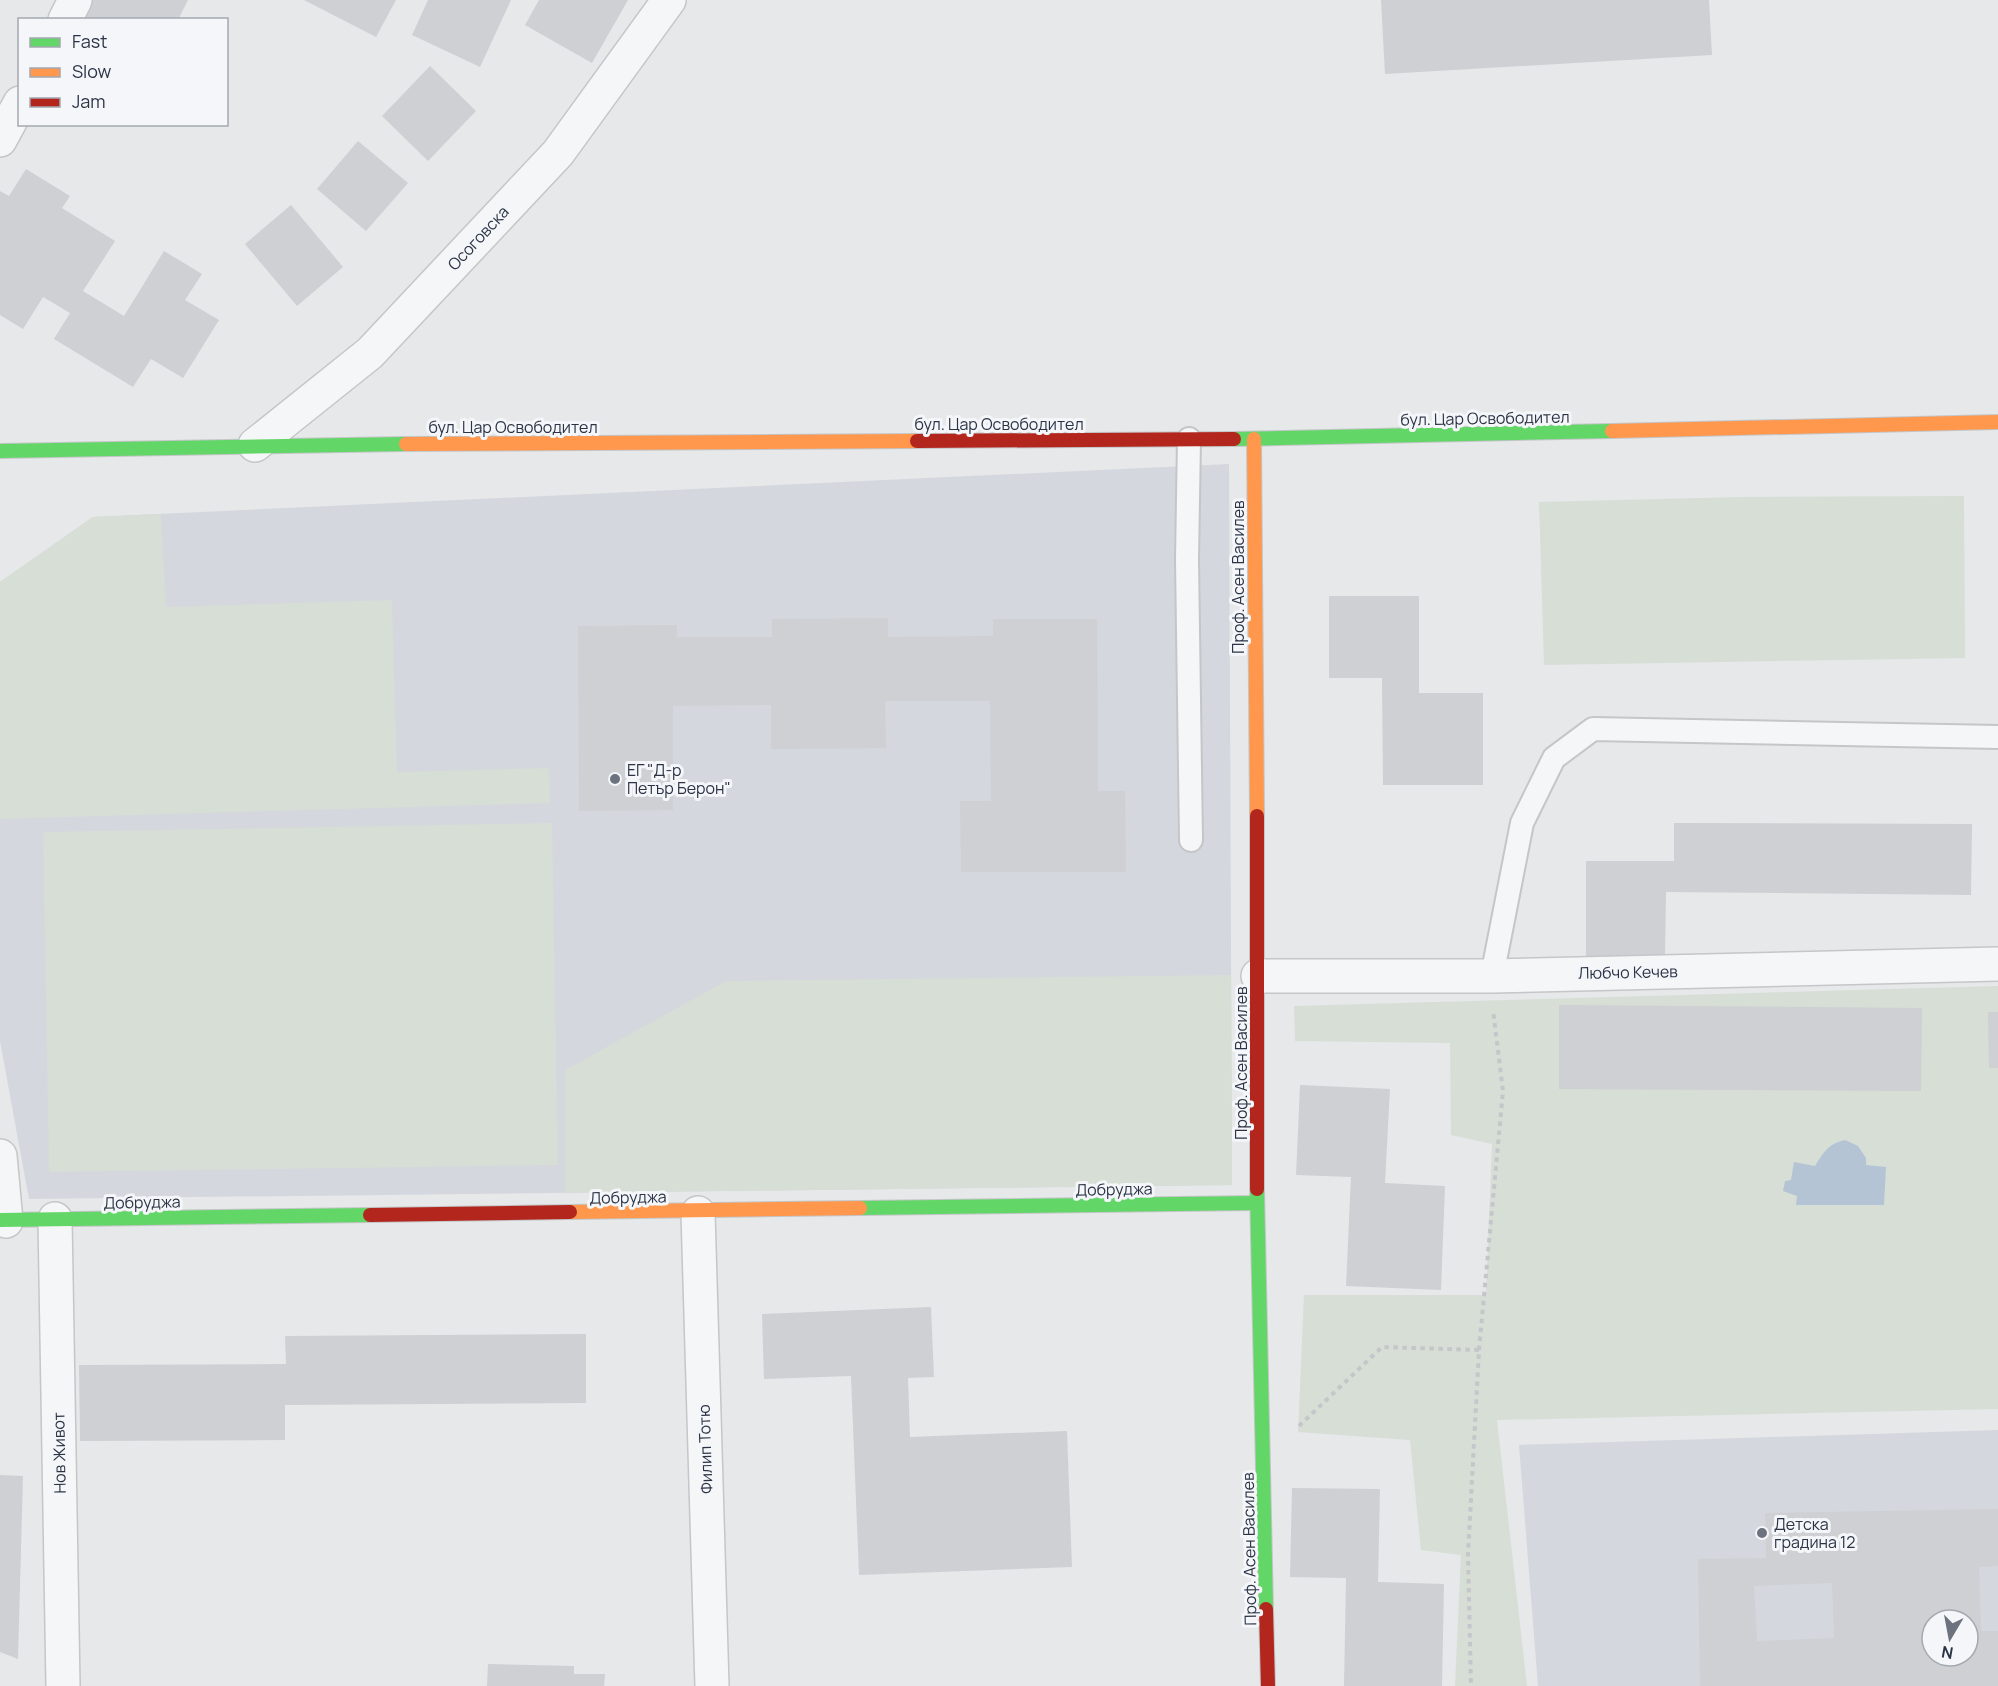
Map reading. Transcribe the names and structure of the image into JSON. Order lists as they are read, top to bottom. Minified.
{"streets":{"street":["Осоговска","бул. Цар Освободител","Проф. Асен Василев","Любчо Кечев","Добруджа","Филип Тотю","Нов Живот"]},"crossings":[["Осоговска","бул. Цар Освободител"],["бул. Цар Освободител","Проф. Асен Василев"],["Проф. Асен Василев","Любчо Кечев"],["Проф. Асен Василев","Добруджа"],["Добруджа","Филип Тотю"],["Добруджа","Нов Живот"]],"places":["ЕГ \"Д-р Петър Берон\"","Детска градина 12"],"legend":["Fast","Slow","Jam"],"north":"bottom"}
